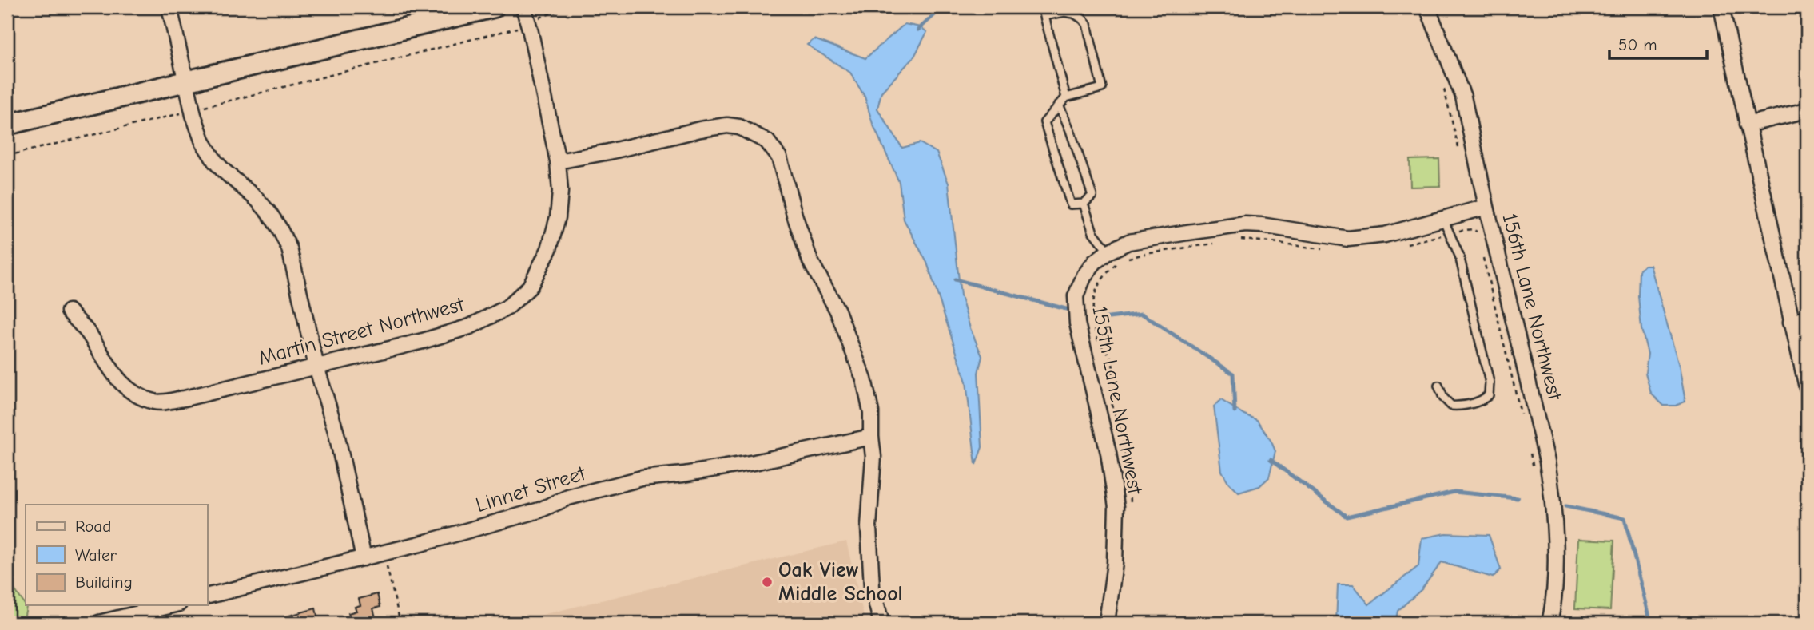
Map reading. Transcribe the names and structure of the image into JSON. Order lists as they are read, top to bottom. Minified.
{"streets":{"street":["156th Lane Northwest","Martin Street Northwest","155th Lane Northwest","Linnet Street"]},"places":["Oak View Middle School"],"legend":["Road","Water","Building"],"scale_bar":"50 m"}
